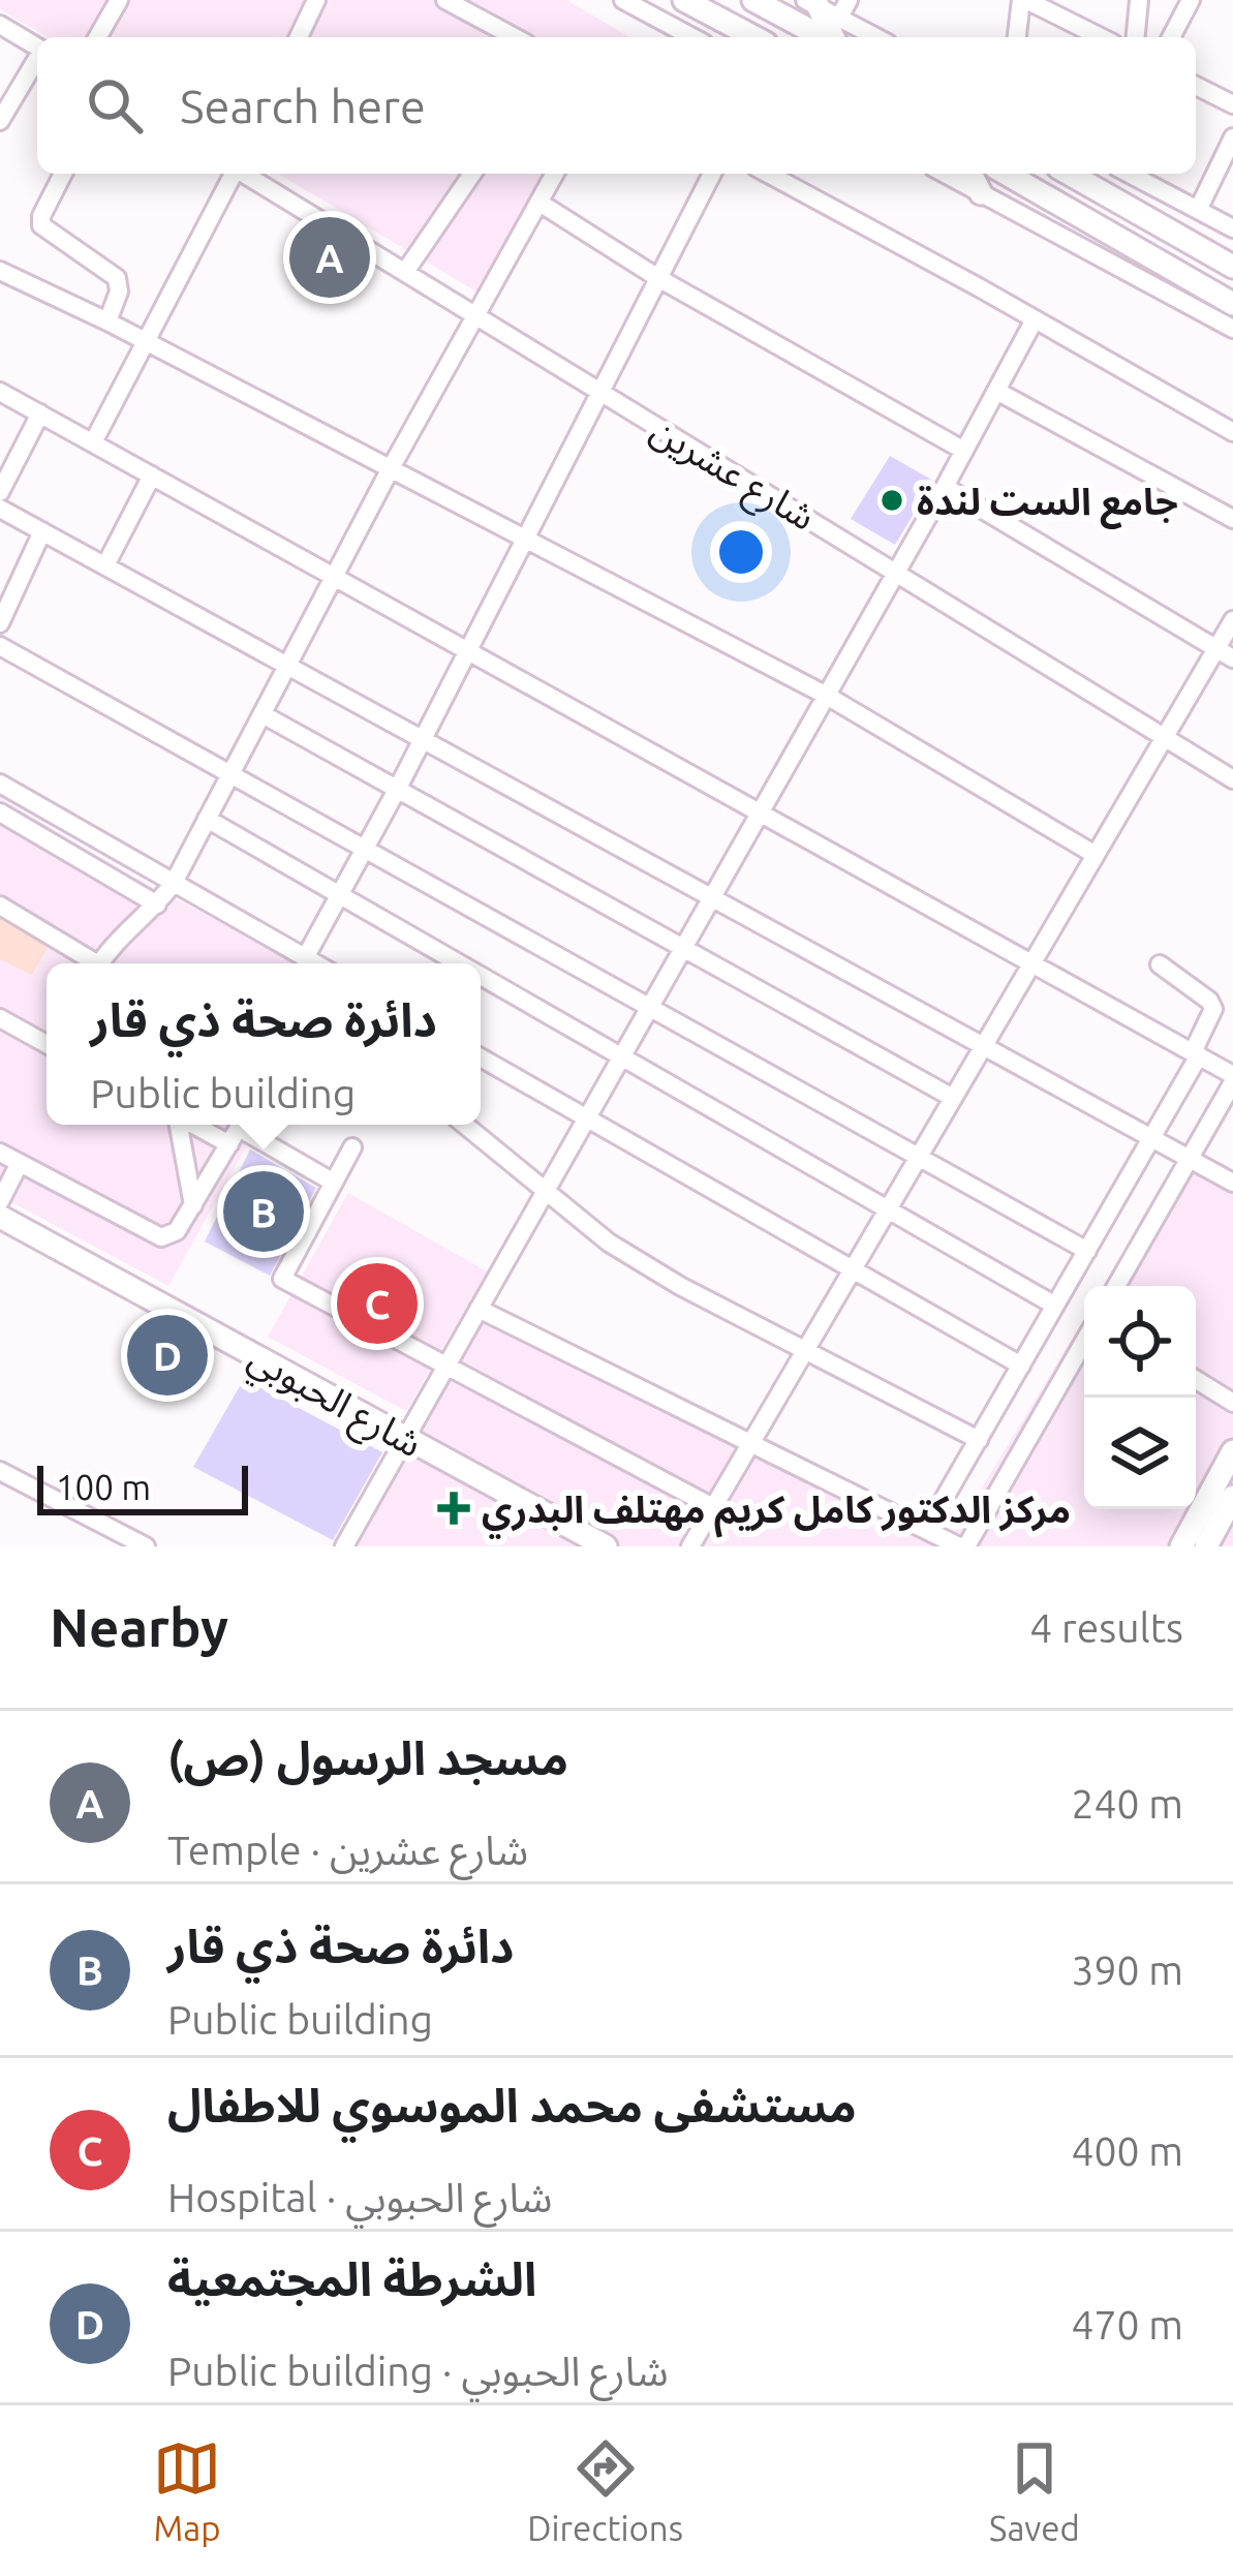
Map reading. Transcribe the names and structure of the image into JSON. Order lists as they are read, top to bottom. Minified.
{"streets":{"main road":["شارع الحبوبي"],"street":["شارع عشرين"]},"places":{"other":["جامع الست لندة"],"health":["مركز الدكتور كامل كريم مهتلف البدري"]},"scale_bar":"100 m","page":{"search":"Search here","pins":["A","B","C","D"],"popup":["دائرة صحة ذي قار","Public building"],"scale":"100 m","heading":["Nearby","4 results"],"list":[{"mark":"A","name":"مسجد الرسول (ص)","note":"Temple · شارع عشرين","value":"240 m"},{"mark":"B","name":"دائرة صحة ذي قار","note":"Public building","value":"390 m"},{"mark":"C","name":"مستشفى محمد الموسوي للاطفال","note":"Hospital · شارع الحبوبي","value":"400 m"},{"mark":"D","name":"الشرطة المجتمعية","note":"Public building · شارع الحبوبي","value":"470 m"}],"nav":["Map","Directions","Saved"]}}
